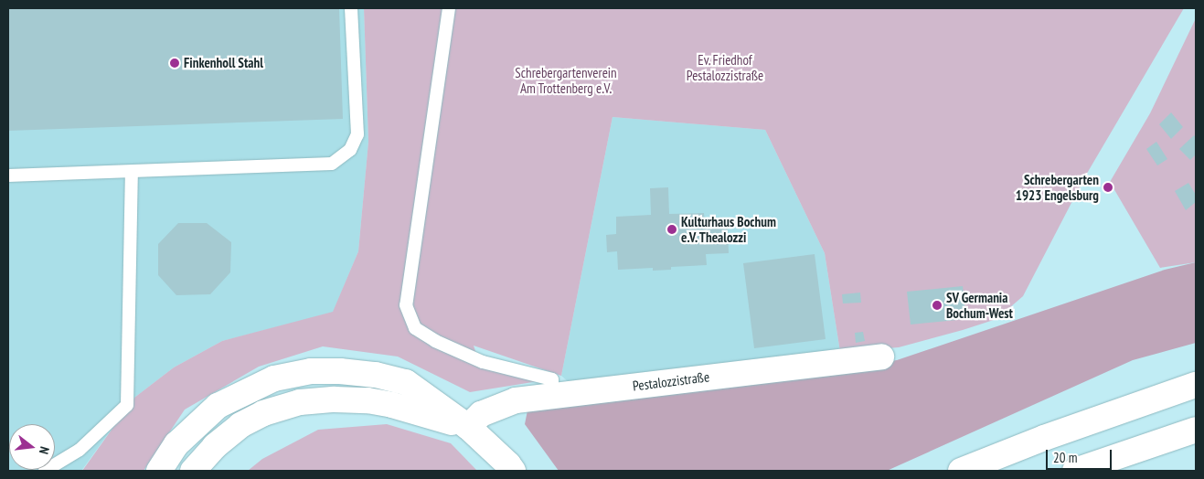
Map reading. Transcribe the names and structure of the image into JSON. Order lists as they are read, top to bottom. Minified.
{"streets":{"main road":["Pestalozzistraße"]},"parks":["Ev. Friedhof Pestalozzistraße","Schrebergartenverein Am Trottenberg e.V."],"places":["Finkenholl Stahl","Schrebergarten 1923 Engelsburg","Kulturhaus Bochum e.V. Thealozzi","SV Germania Bochum-West"],"scale_bar":"20 m","north":"right"}
